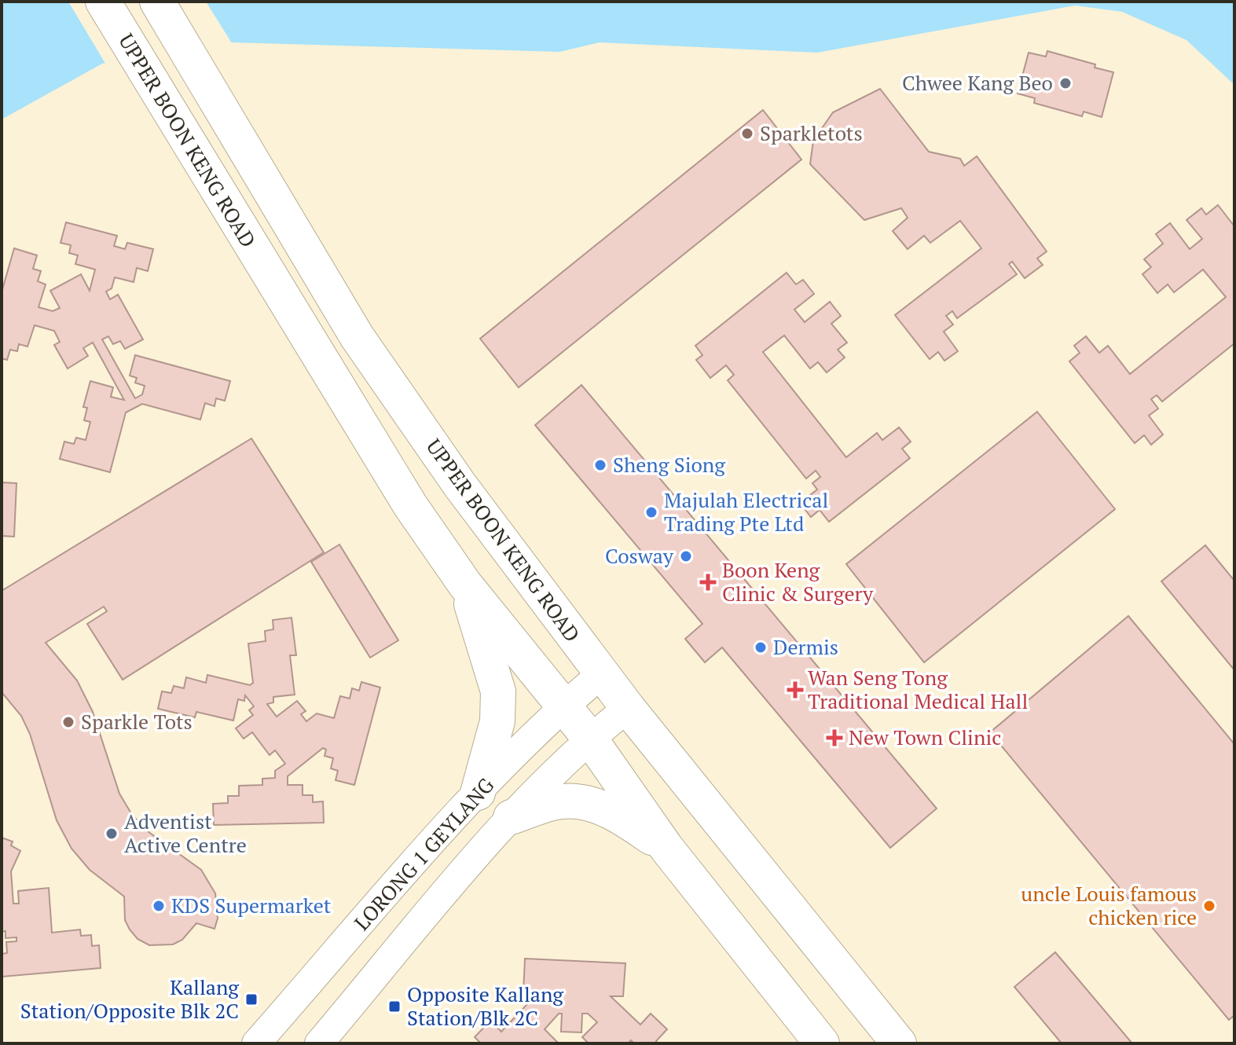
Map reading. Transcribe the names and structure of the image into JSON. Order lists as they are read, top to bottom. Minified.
{"streets":{"main road":["UPPER BOON KENG ROAD"],"street":["LORONG 1 GEYLANG"]},"crossings":[["UPPER BOON KENG ROAD","LORONG 1 GEYLANG"]],"places":{"other":["Chwee Kang Beo","Sparkletots","Sheng Siong","Majulah Electrical Trading Pte Ltd","Cosway","Dermis","Sparkle Tots","Adventist Active Centre","KDS Supermarket","uncle Louis famous chicken rice"],"health":["Boon Keng Clinic & Surgery","Wan Seng Tong Traditional Medical Hall","New Town Clinic"],"transit":["Kallang Station/Opposite Blk 2C","Opposite Kallang Station/Blk 2C"]}}
